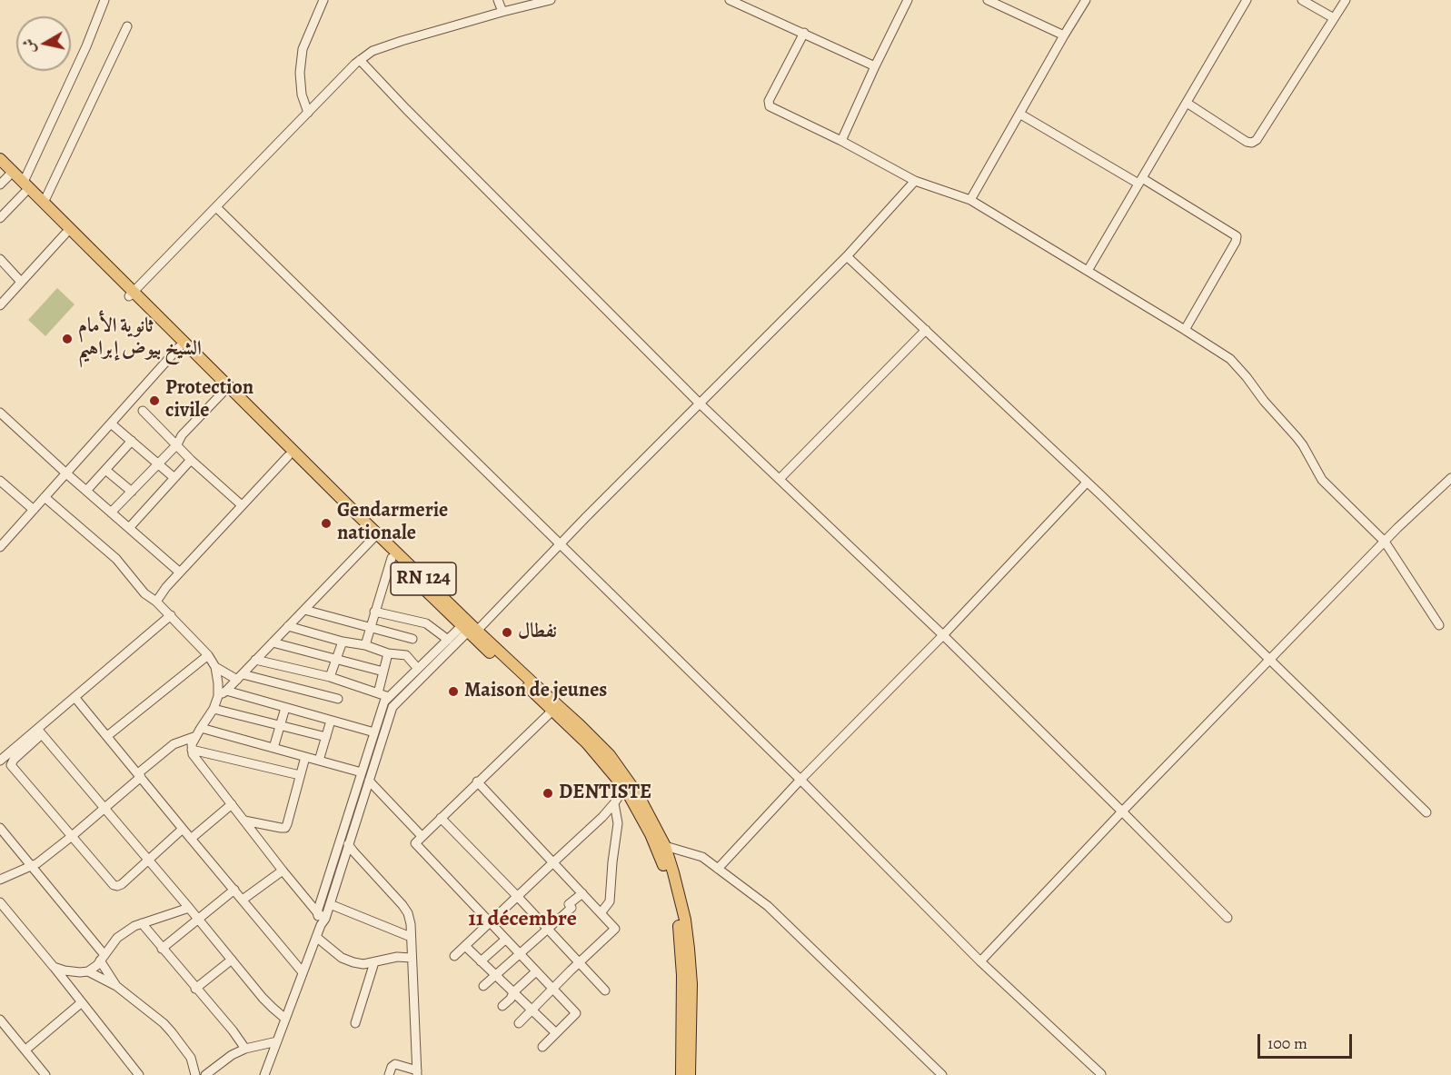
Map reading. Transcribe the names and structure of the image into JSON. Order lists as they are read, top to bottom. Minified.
{"streets":{"main road":["RN 124"]},"districts":["11 décembre"],"places":["ثانوية الأمام الشيخ بيوض إبراهيم","Protection civile","Gendarmerie nationale","نفطال","Maison de jeunes","DENTISTE"],"scale_bar":"100 m","north":"left"}
